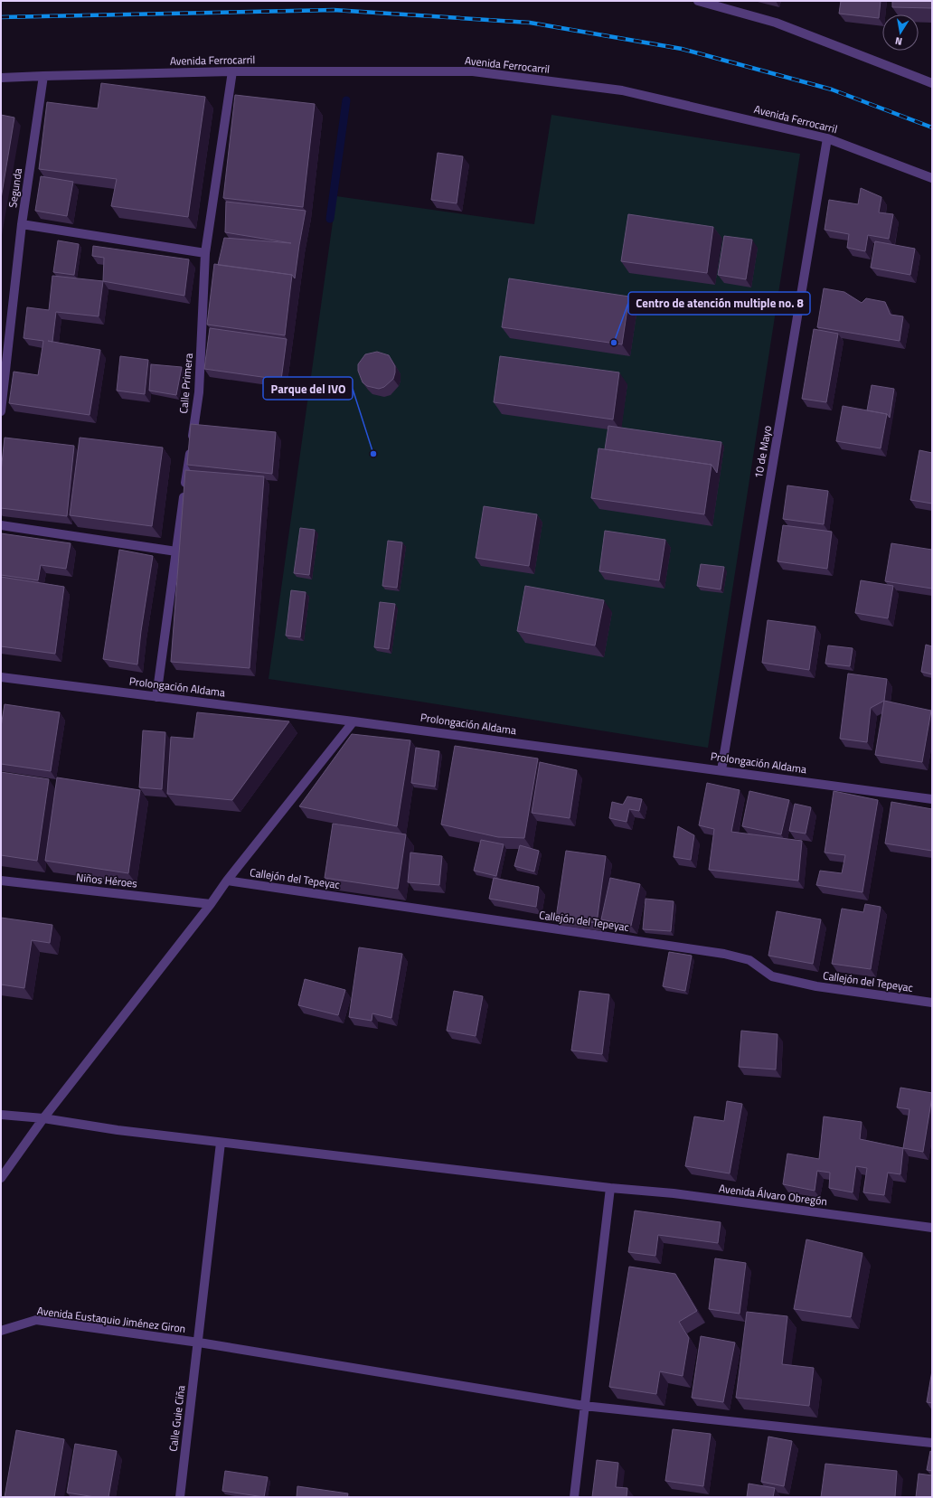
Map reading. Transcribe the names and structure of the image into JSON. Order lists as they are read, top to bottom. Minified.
{"streets":{"street":["Avenida Ferrocarril","Segunda","Calle Primera","10 de Mayo","Prolongación Aldama","Callejón del Tepeyac","Niños Héroes","Avenida Álvaro Obregón","Avenida Eustaquio Jiménez Giron","Calle Guie Ciña"]},"crossings":[["Avenida Ferrocarril","Segunda"],["Avenida Ferrocarril","Calle Primera"],["Avenida Ferrocarril","10 de Mayo"],["Calle Primera","Prolongación Aldama"],["10 de Mayo","Prolongación Aldama"],["Avenida Álvaro Obregón","Calle Guie Ciña"],["Avenida Eustaquio Jiménez Giron","Calle Guie Ciña"]],"places":["Centro de atención multiple no. 8","Parque del IVO"],"north":"bottom"}
